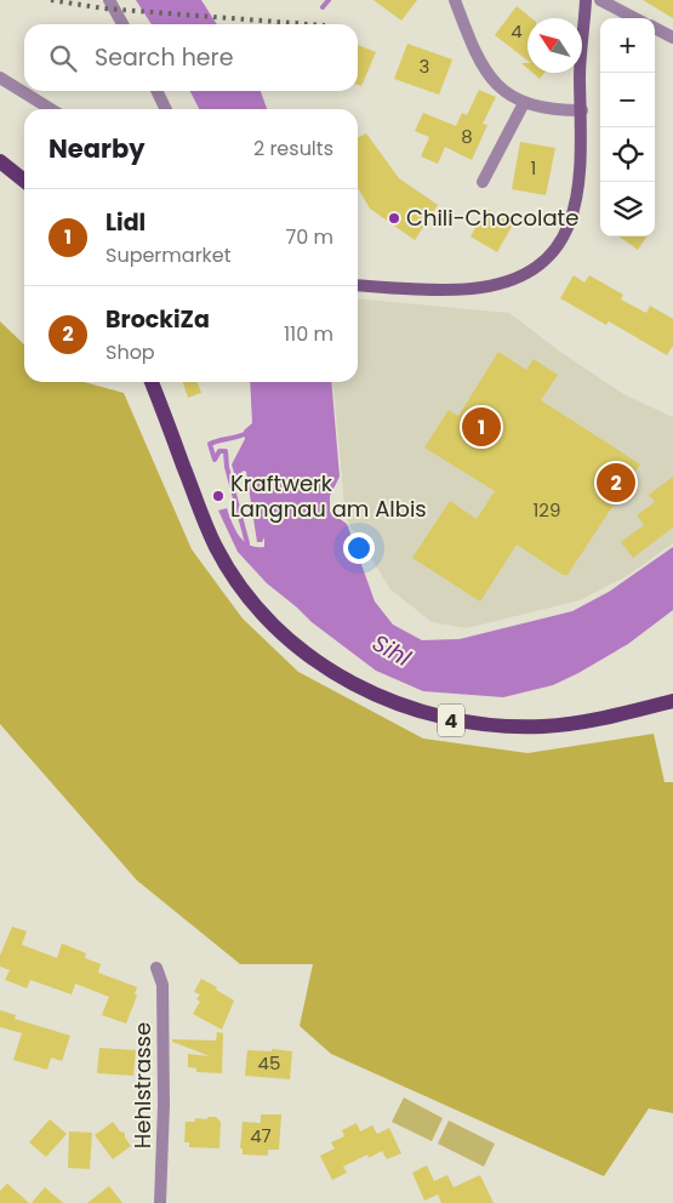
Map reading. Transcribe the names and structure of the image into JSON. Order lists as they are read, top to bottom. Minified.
{"streets":{"main road":["4"],"street":["Hehlstrasse"]},"water":["Sihl"],"places":["Chili-Chocolate","Kraftwerk Langnau am Albis"],"house_numbers":["4","3","8","1","129","45","47"],"north":"top left","page":{"map_buttons":["+","−"],"search":"Search here","heading":["Nearby","2 results"],"list":[{"mark":"1","name":"Lidl","note":"Supermarket","value":"70 m"},{"mark":"2","name":"BrockiZa","note":"Shop","value":"110 m"}],"pins":["1","2"]}}
